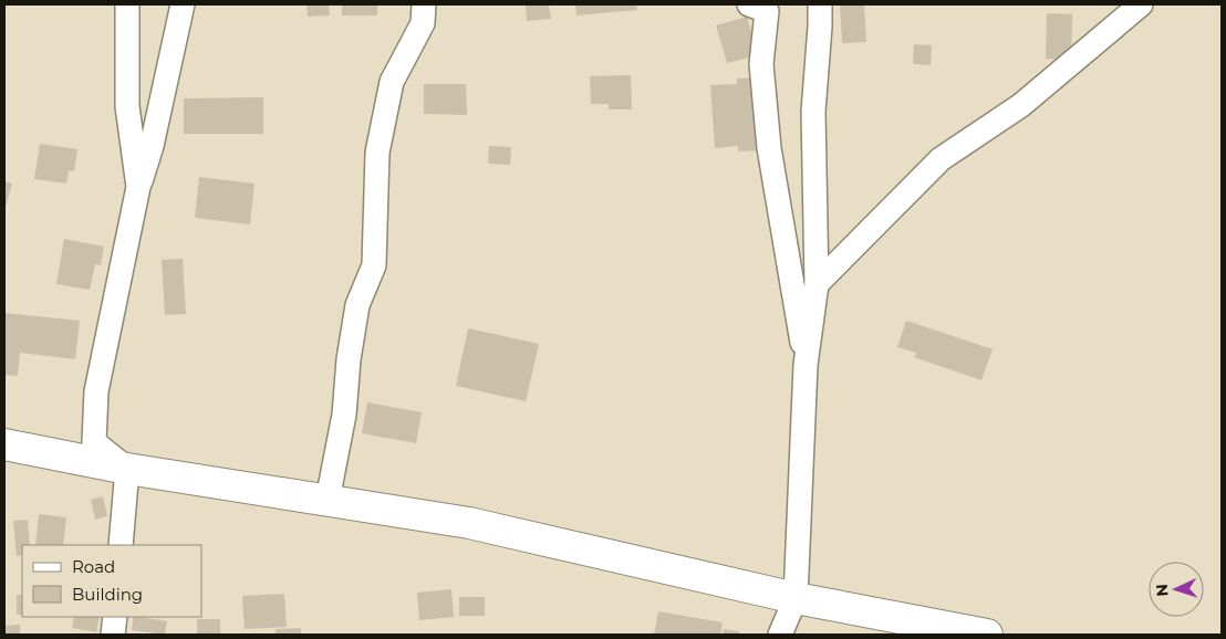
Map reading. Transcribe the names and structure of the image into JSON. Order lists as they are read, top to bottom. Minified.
{"legend":["Road","Building"],"north":"left"}
